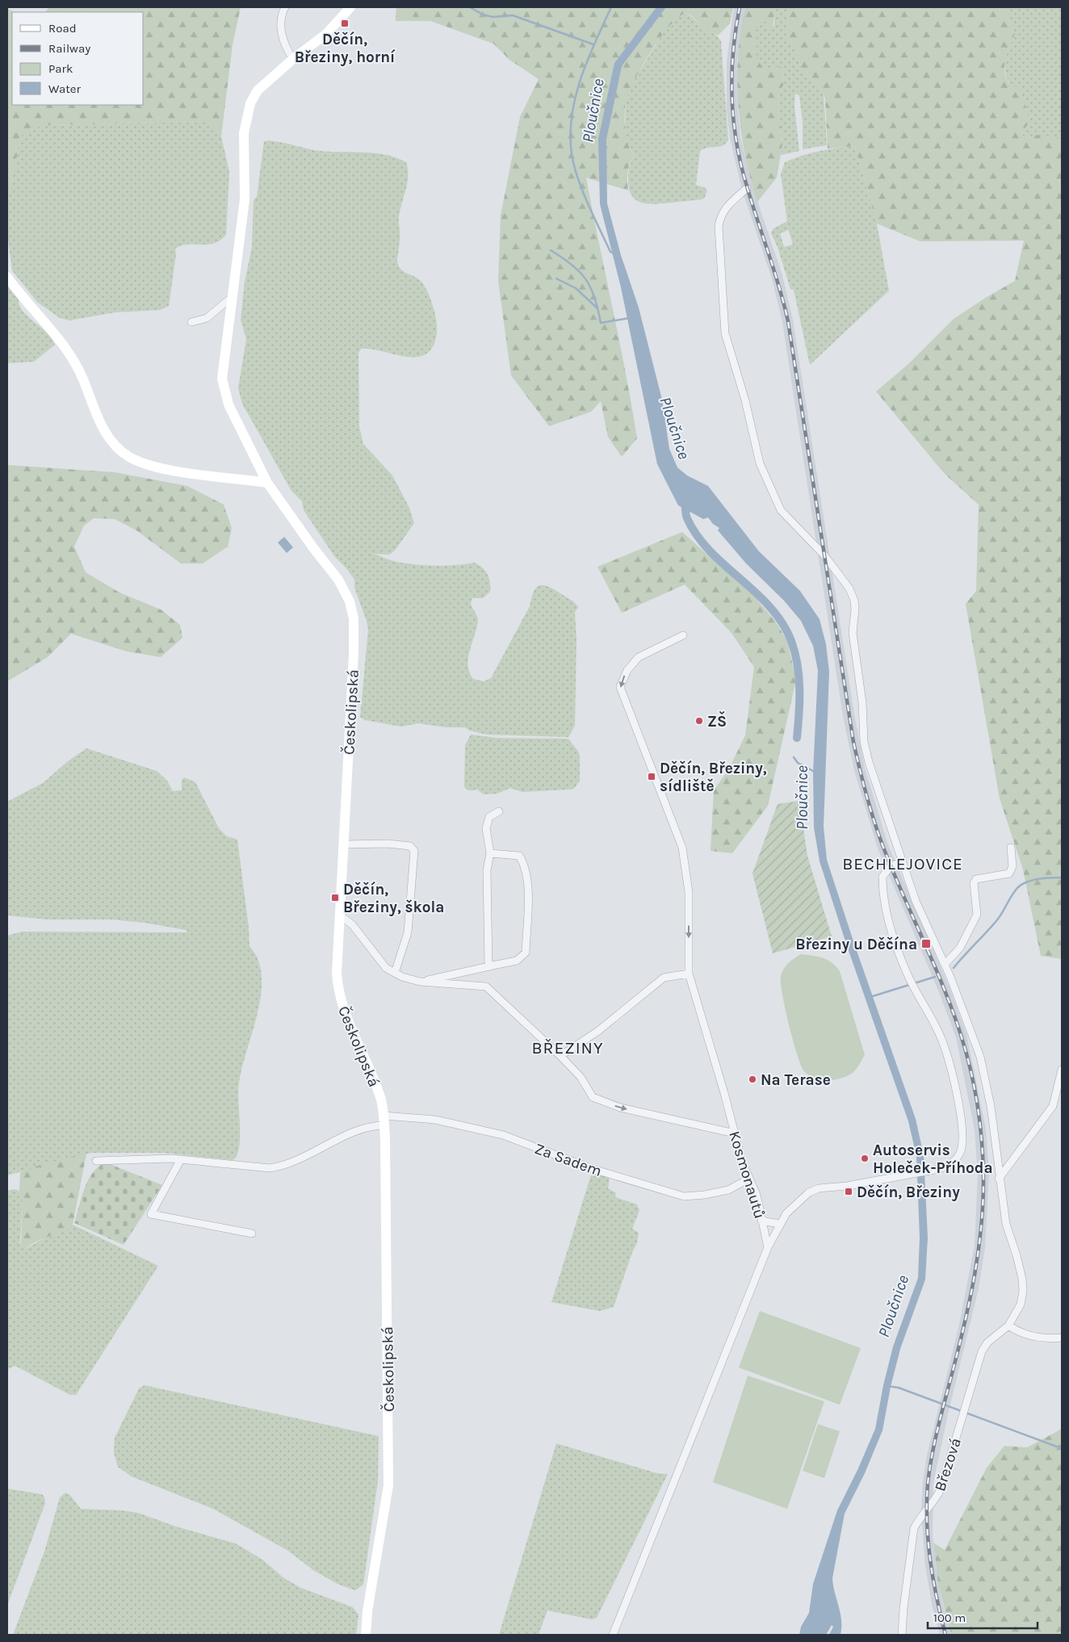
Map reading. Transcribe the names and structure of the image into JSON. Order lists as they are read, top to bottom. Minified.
{"streets":{"main road":["Českolipská"],"street":["Za Sadem","Kosmonautů","Březová"]},"crossings":[["Českolipská","Za Sadem"],["Za Sadem","Kosmonautů"]],"one_way":["Kosmonautů"],"districts":["BECHLEJOVICE","BŘEZINY"],"water":["Ploučnice"],"places":{"transit":["Děčín, Březiny, horní","Děčín, Březiny, sídliště","Děčín, Březiny, škola","Březiny u Děčína","Děčín, Březiny"],"other":["ZŠ","Na Terase","Autoservis Holeček-Příhoda"]},"legend":["Road","Railway","Park","Water"],"scale_bar":"100 m"}
